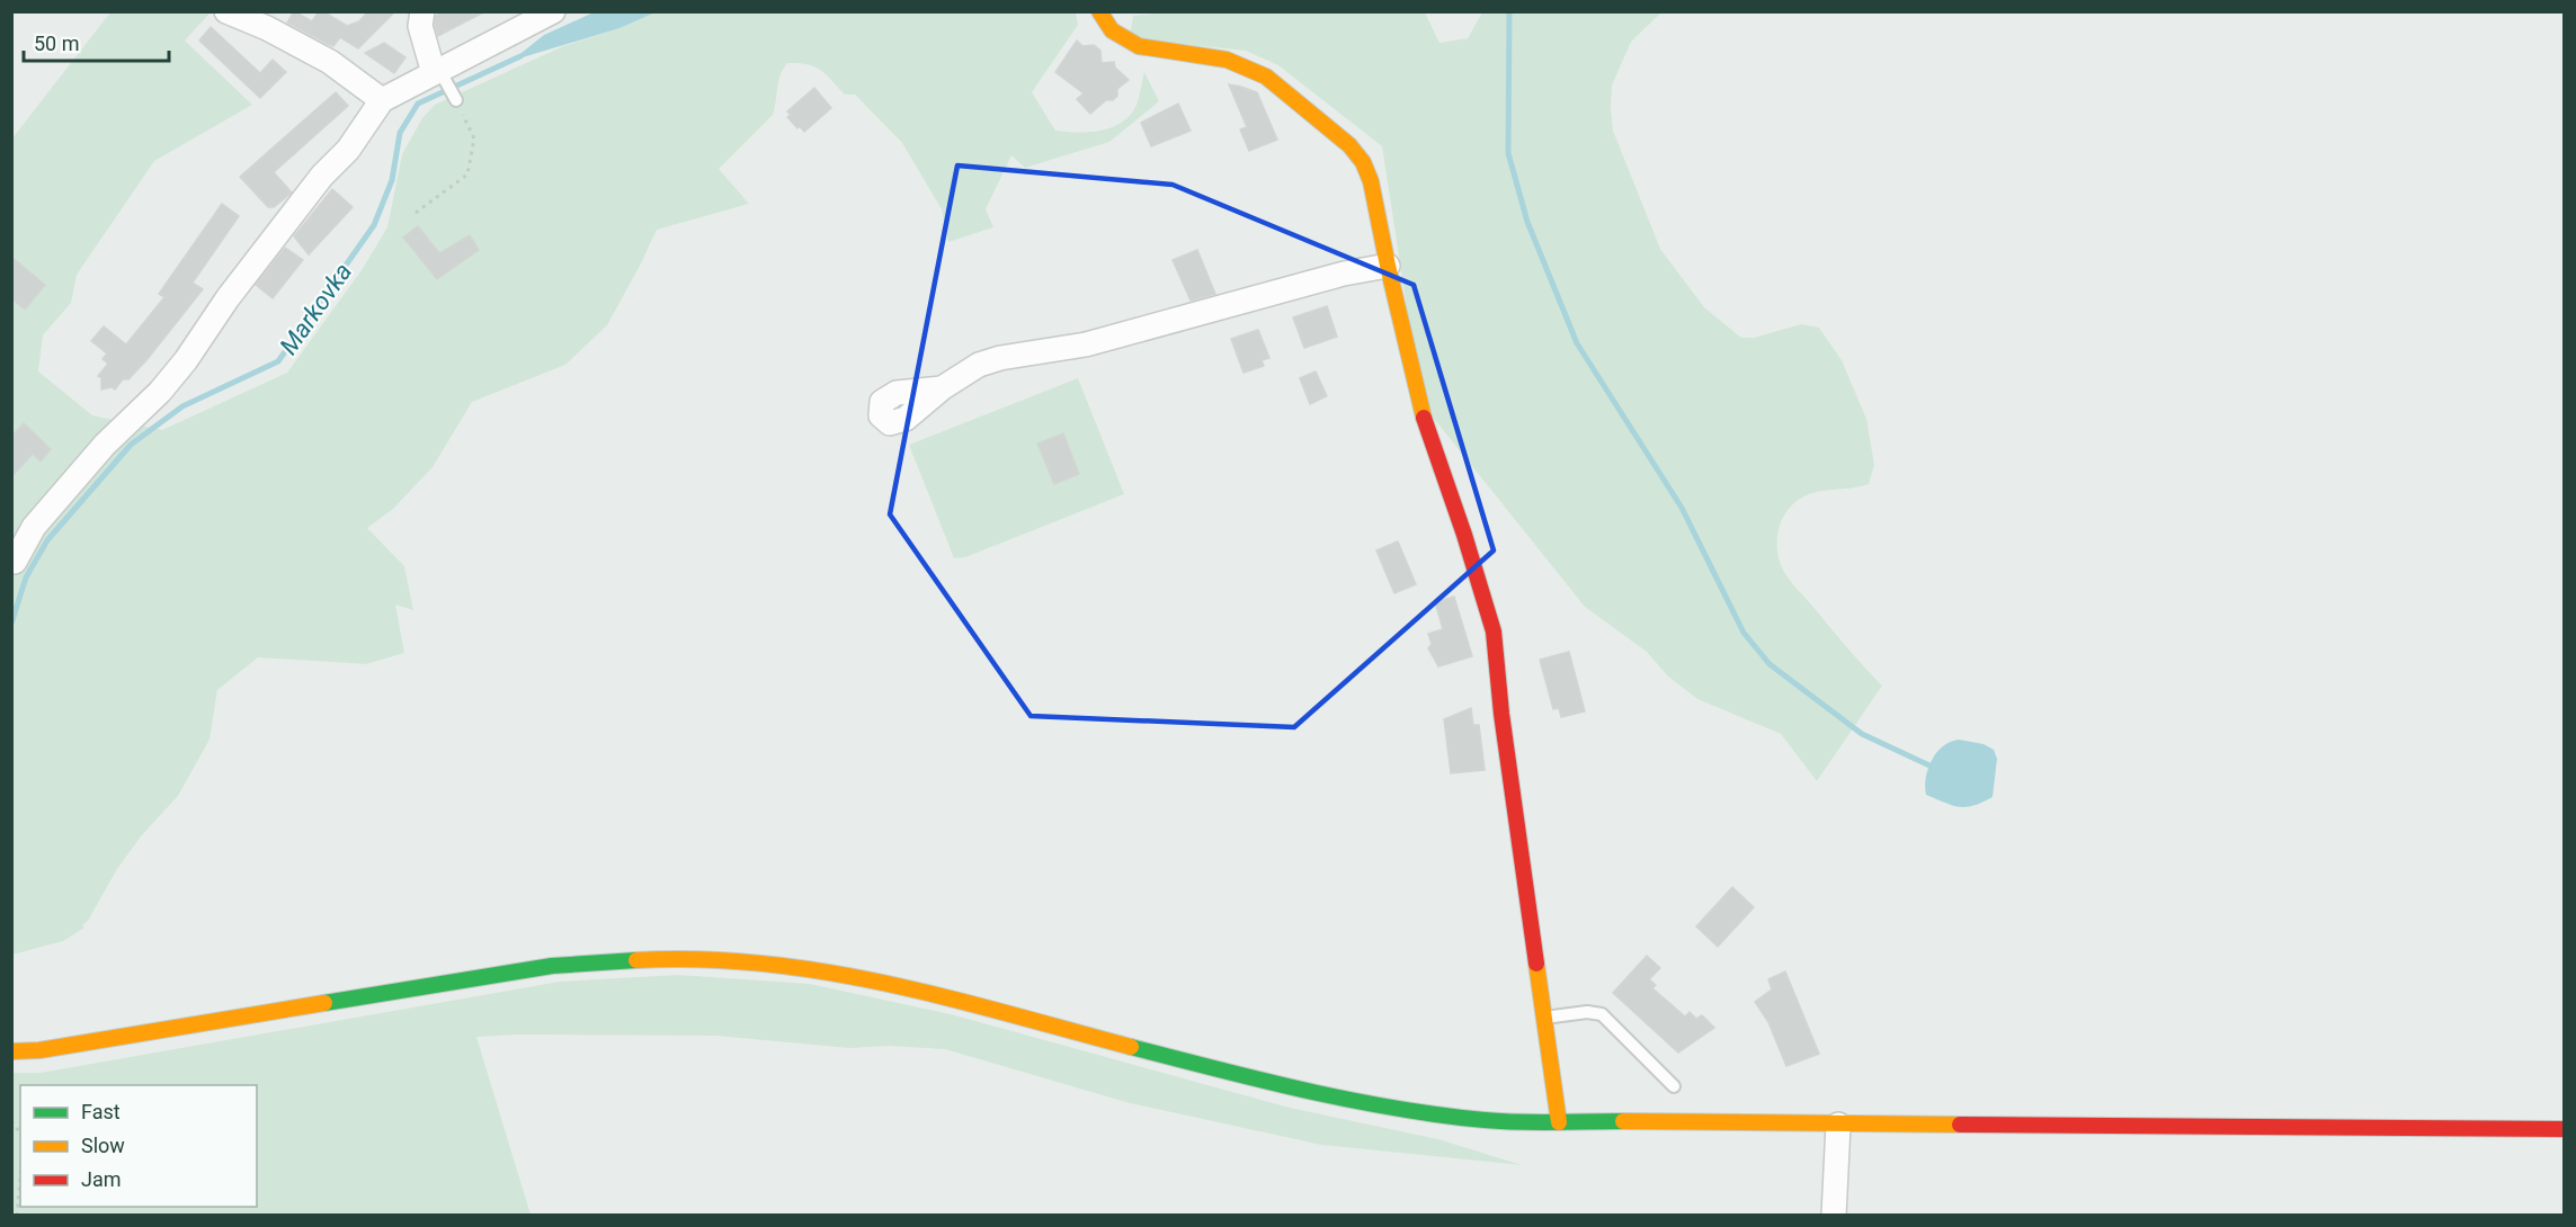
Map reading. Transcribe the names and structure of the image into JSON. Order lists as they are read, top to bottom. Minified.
{"water":["Markovka"],"legend":["Fast","Slow","Jam"],"scale_bar":"50 m"}
